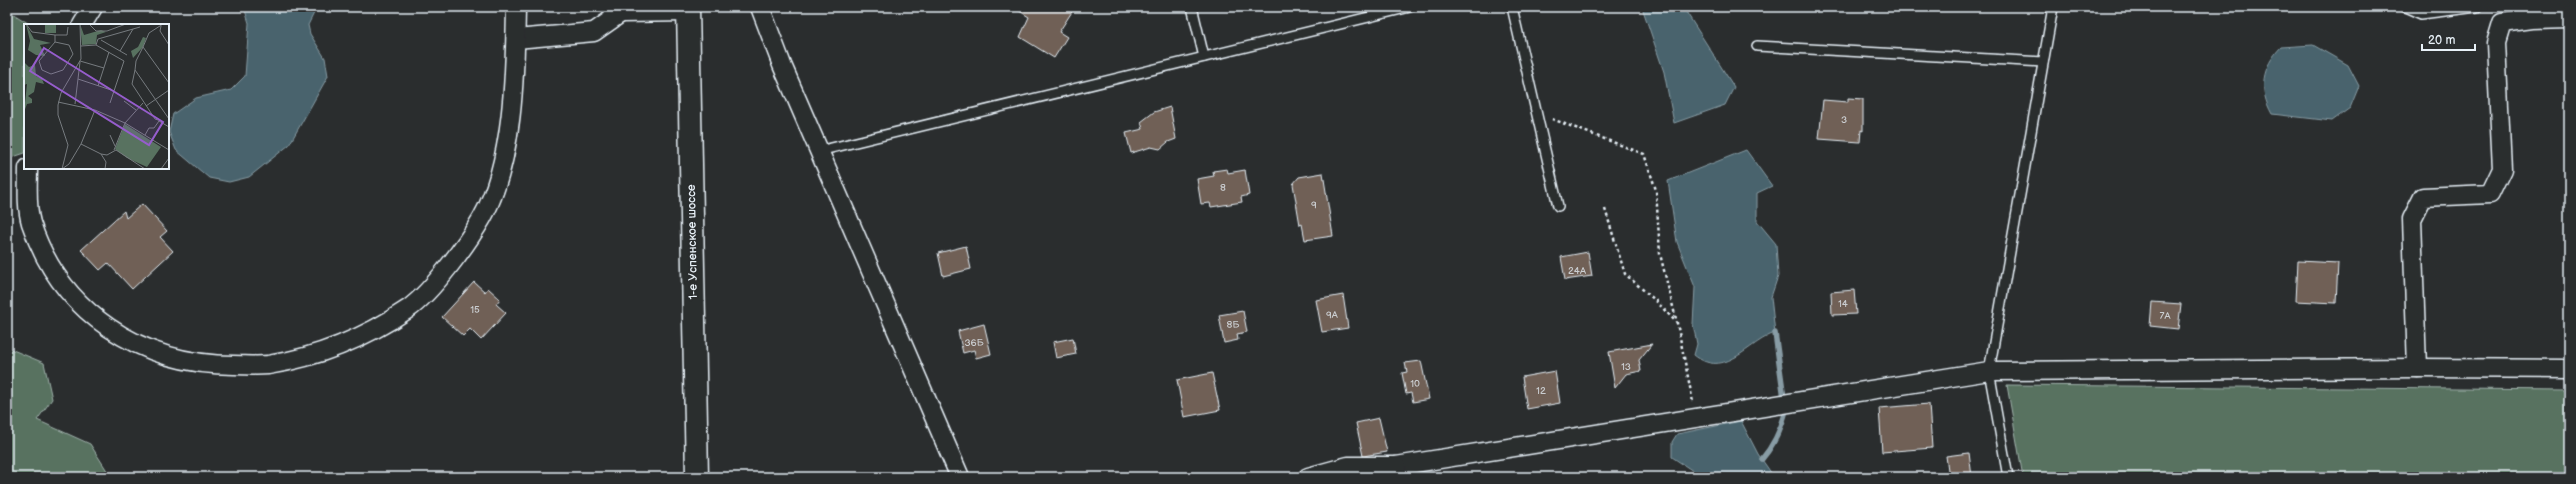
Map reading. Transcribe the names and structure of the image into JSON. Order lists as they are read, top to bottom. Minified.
{"streets":{"main road":["1-е Успенское шоссе"]},"house_numbers":["3","8","9","24А","14","15","9А","7А","8Б","36Б","13","10","12"],"scale_bar":"20 m"}
